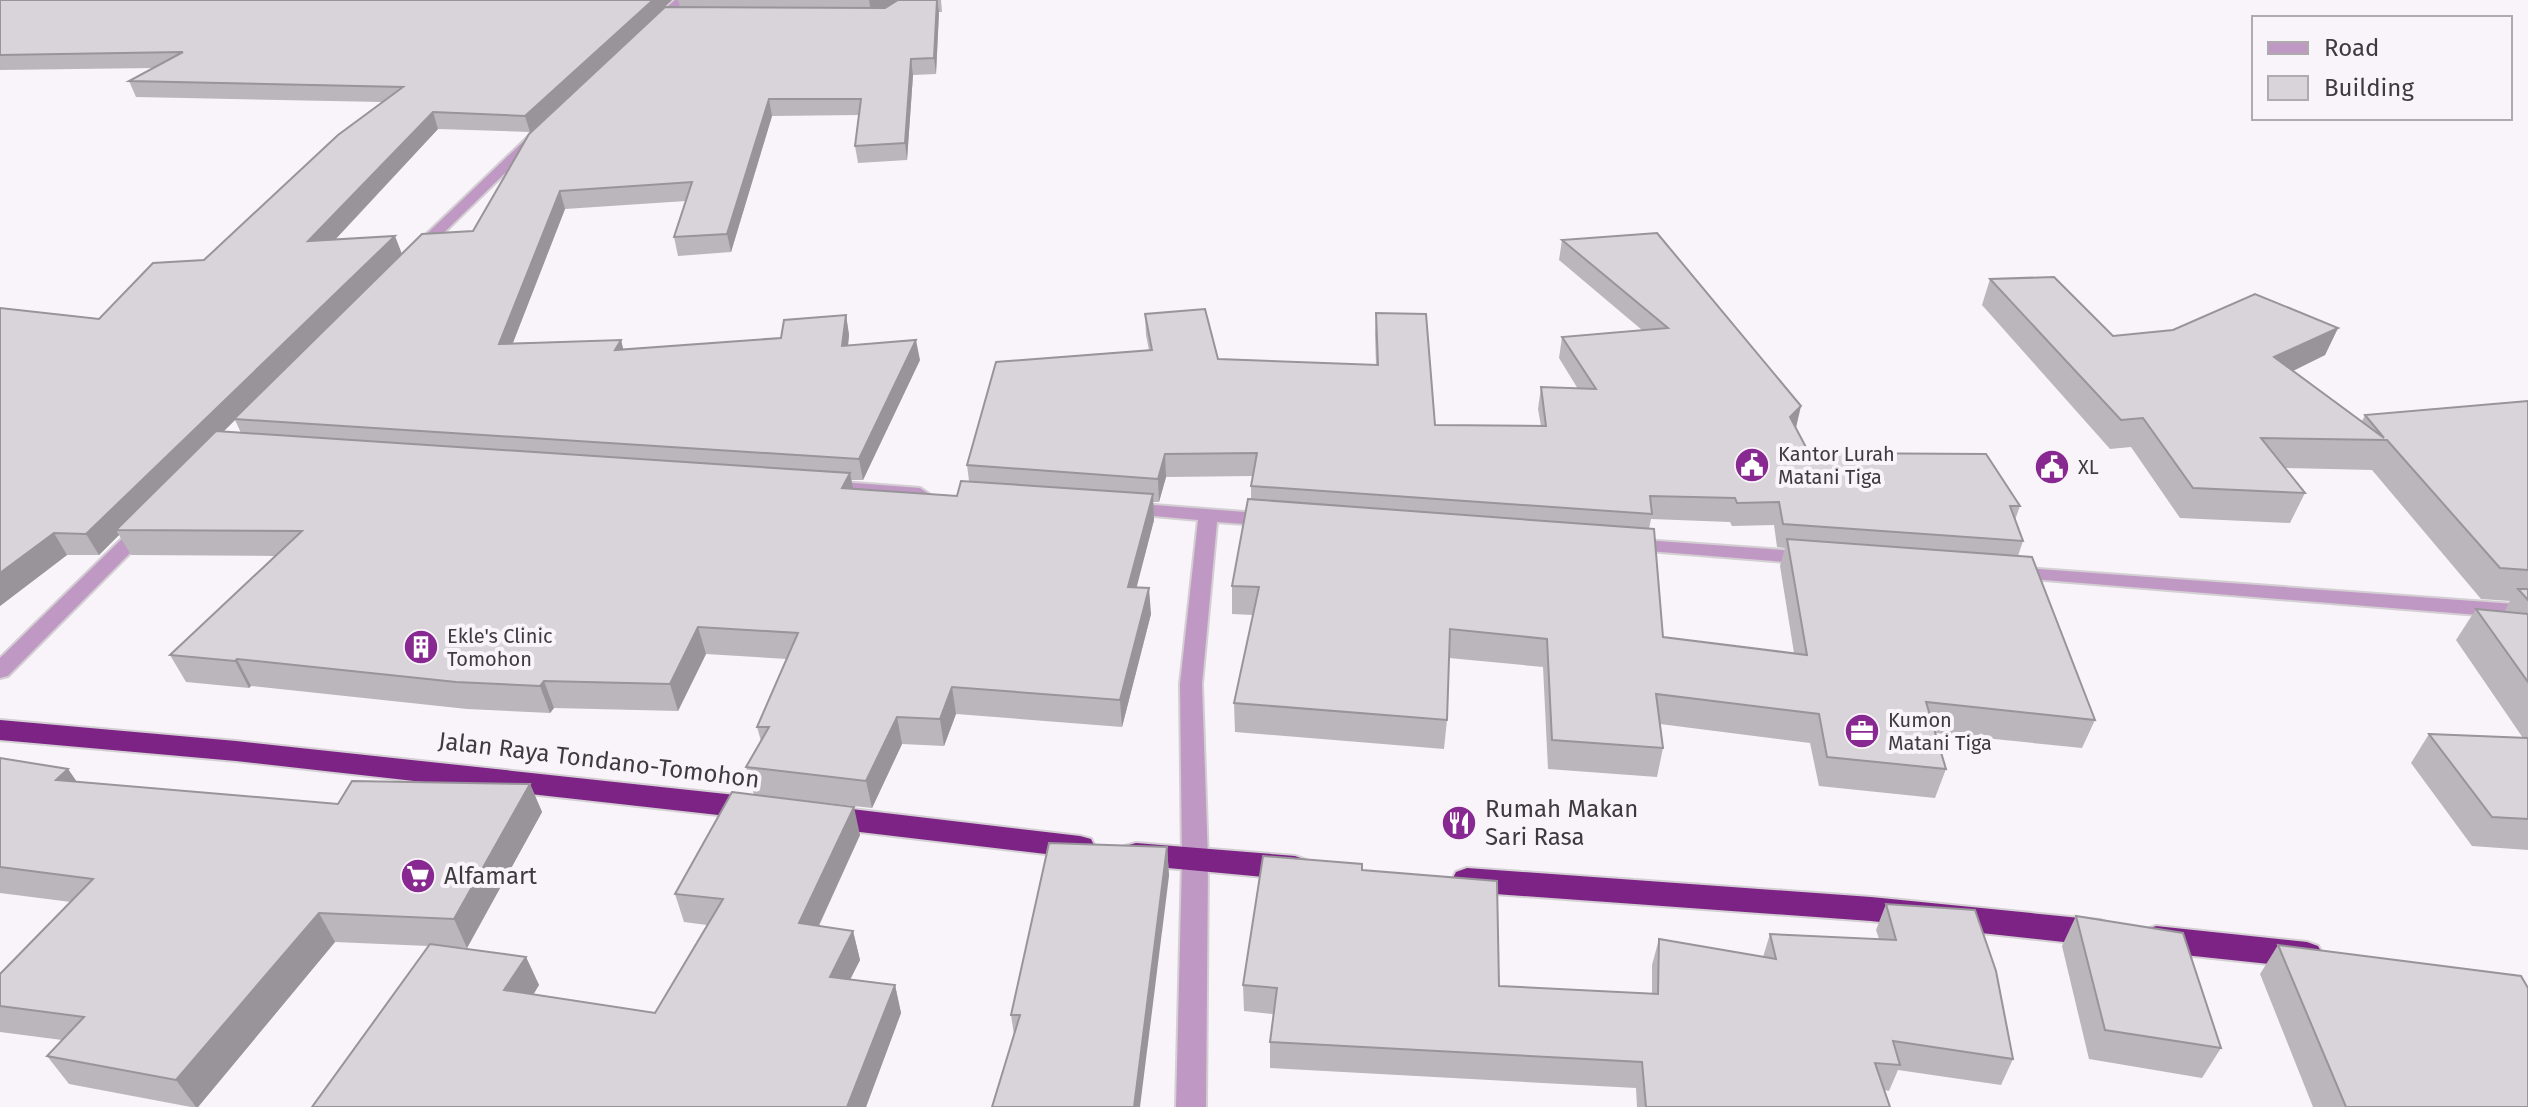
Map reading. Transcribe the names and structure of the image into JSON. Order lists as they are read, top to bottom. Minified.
{"streets":{"highway":["Jalan Raya Tondano-Tomohon"]},"places":{"public building":["Kantor Lurah Matani Tiga","XL"],"building":["Ekle's Clinic Tomohon"],"office":["Kumon Matani Tiga"],"restaurant":["Rumah Makan Sari Rasa"],"supermarket":["Alfamart"]},"legend":["Road","Building"]}
